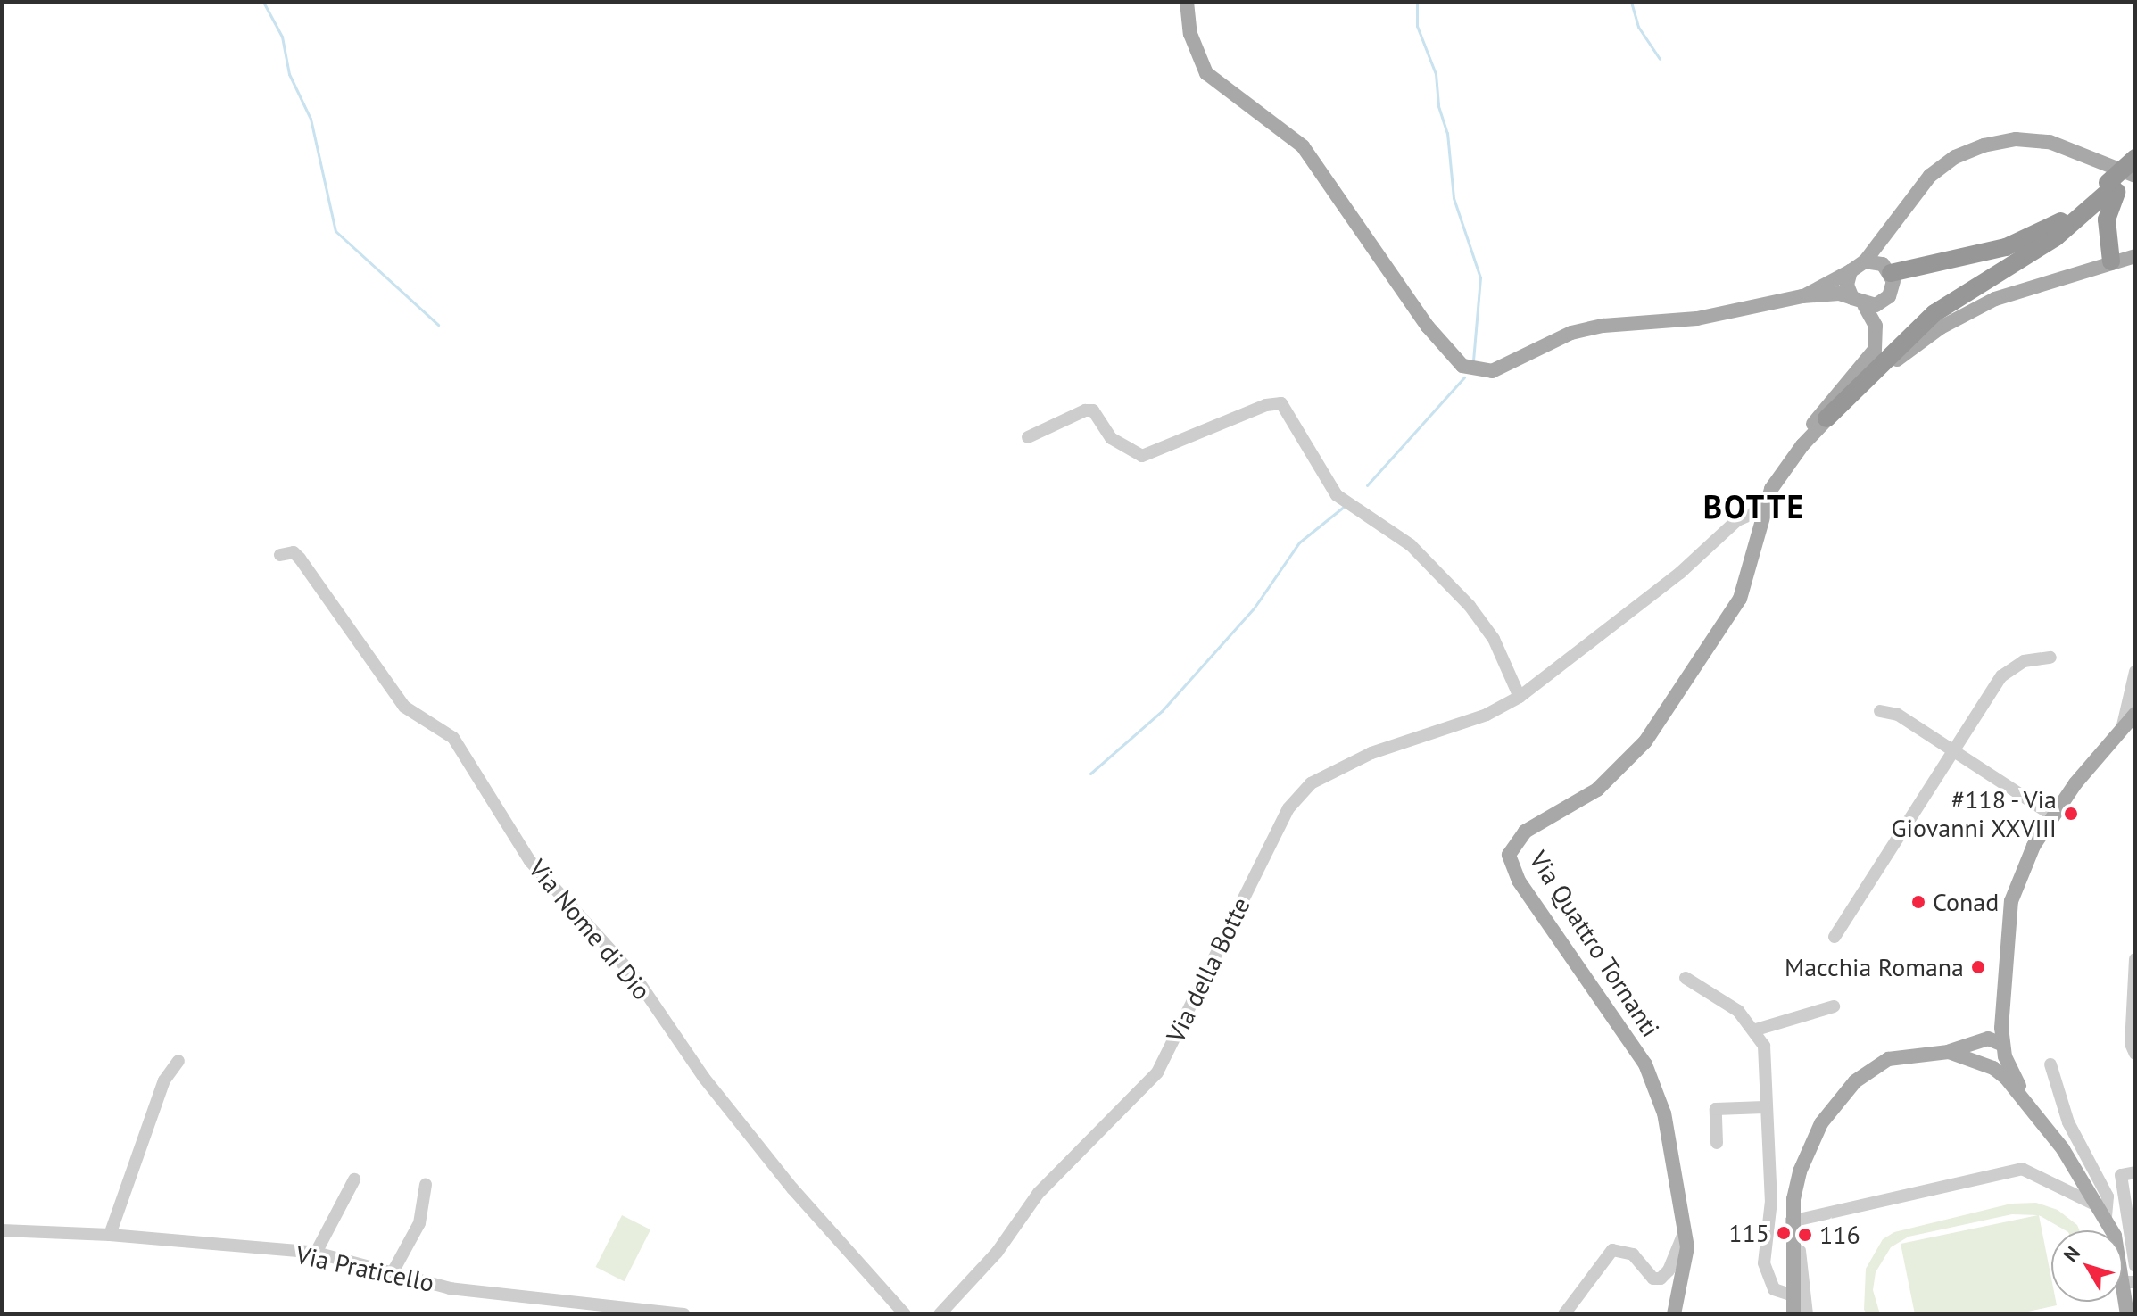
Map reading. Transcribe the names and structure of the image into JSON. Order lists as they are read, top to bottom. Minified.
{"streets":{"main road":["Via Quattro Tornanti"],"street":["Via Nome di Dio","Via della Botte","Via Praticello"]},"crossings":[["Via Quattro Tornanti","Via della Botte"]],"districts":["BOTTE"],"places":["#118 - Via Giovanni XXVIII","Conad","Macchia Romana","115","116"],"north":"top left"}
